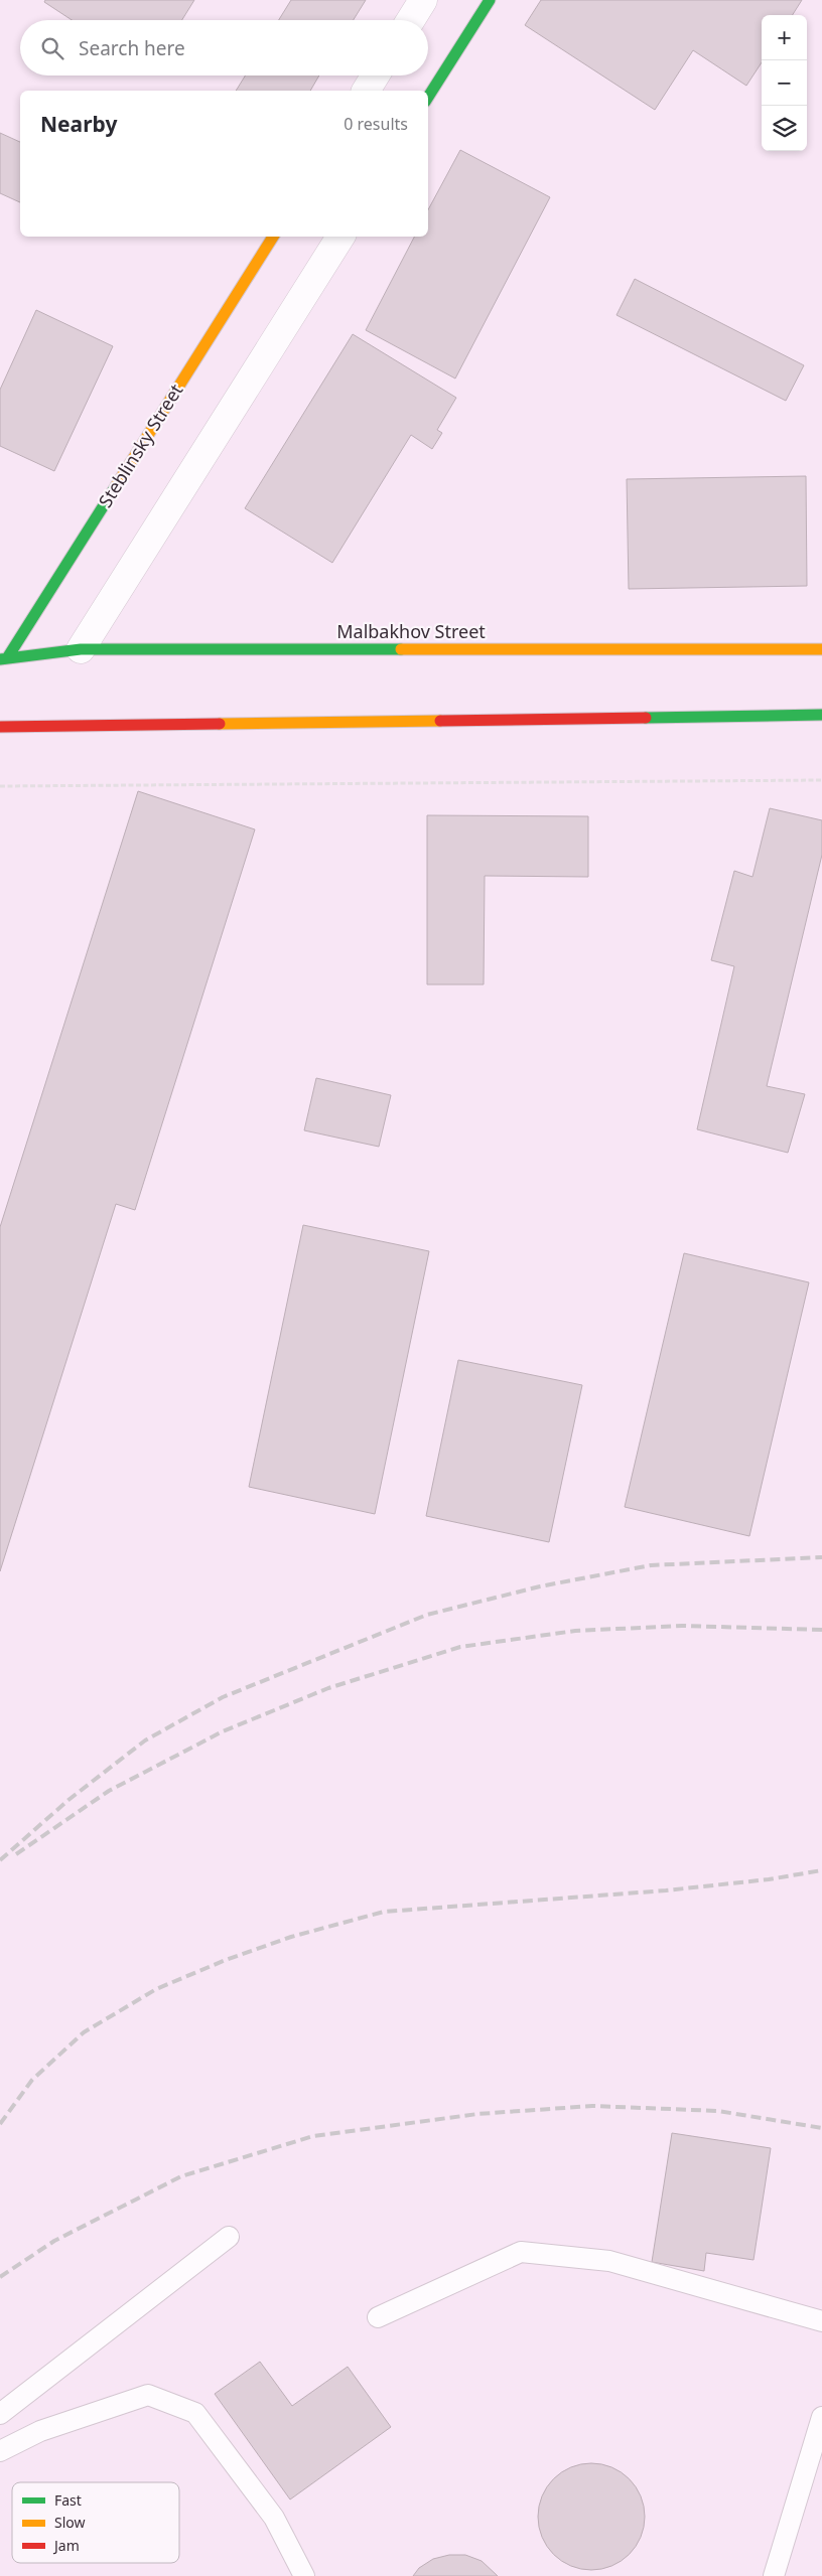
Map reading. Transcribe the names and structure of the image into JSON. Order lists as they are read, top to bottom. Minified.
{"streets":{"main road":["Steblinsky Street","Malbakhov Street"]},"crossings":[["Steblinsky Street","Malbakhov Street"]],"legend":["Fast","Slow","Jam"],"page":{"map_buttons":["+","−"],"search":"Search here","heading":["Nearby","0 results"]}}
